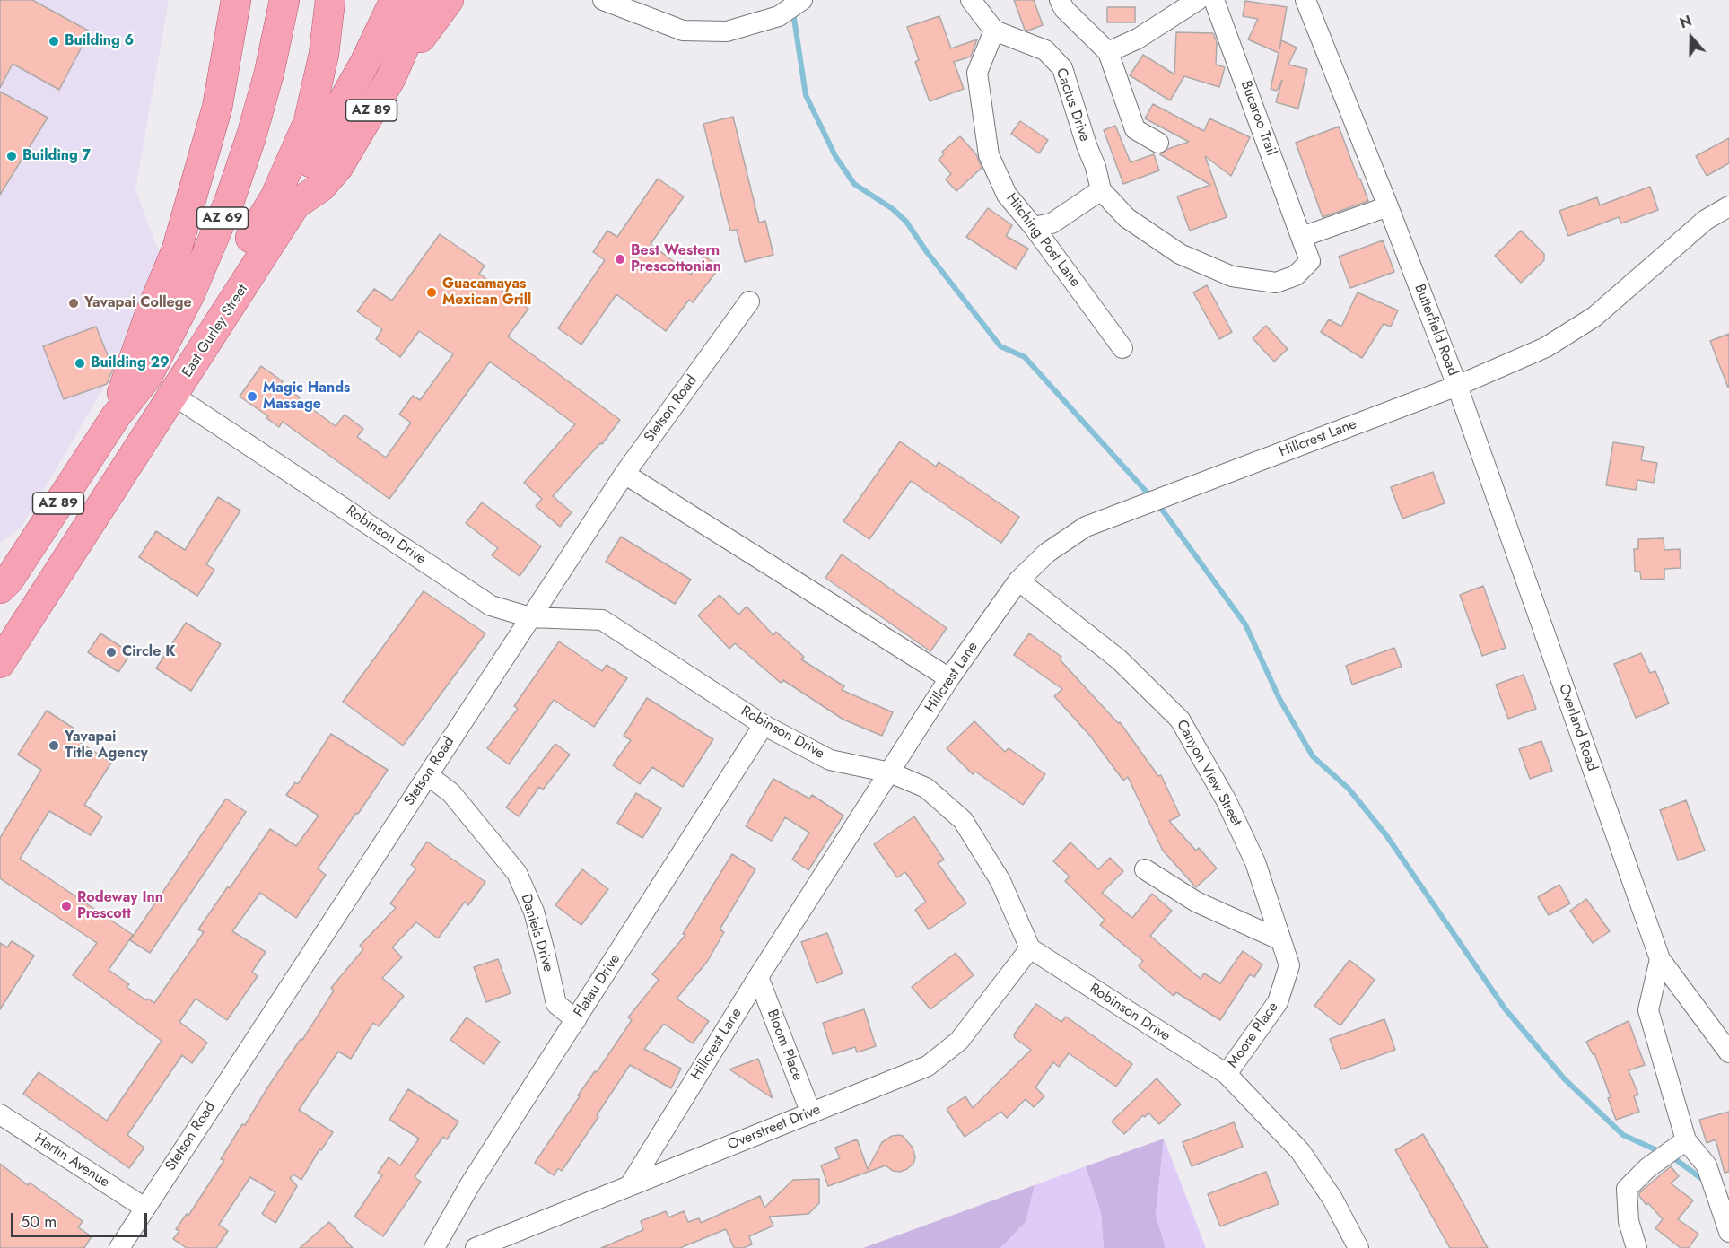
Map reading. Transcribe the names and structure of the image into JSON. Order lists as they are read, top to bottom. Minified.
{"streets":{"main road":["AZ 89","AZ 69","East Gurley Street"],"street":["Cactus Drive","Bucaroo Trail","Hitching Post Lane","Butterfield Road","Stetson Road","Hillcrest Lane","Robinson Drive","Overland Road","Canyon View Street","Daniels Drive","Flatau Drive","Moore Place","Bloom Place","Overstreet Drive","Hartin Avenue"]},"crossings":[["Cactus Drive","Bucaroo Trail"],["Cactus Drive","Hitching Post Lane"],["AZ 89","AZ 69"],["Butterfield Road","Hillcrest Lane"],["Butterfield Road","Overland Road"],["East Gurley Street","Robinson Drive"],["Stetson Road","Robinson Drive"],["Stetson Road","Daniels Drive"],["Stetson Road","Hartin Avenue"],["Hillcrest Lane","Robinson Drive"],["Hillcrest Lane","Overland Road"],["Hillcrest Lane","Canyon View Street"],["Hillcrest Lane","Bloom Place"],["Hillcrest Lane","Overstreet Drive"],["Robinson Drive","Flatau Drive"],["Robinson Drive","Moore Place"],["Robinson Drive","Overstreet Drive"],["Canyon View Street","Moore Place"],["Daniels Drive","Flatau Drive"],["Bloom Place","Overstreet Drive"]],"places":["Building 6","Building 7","Best Western Prescottonian","Guacamayas Mexican Grill","Yavapai College","Building 29","Magic Hands Massage","Circle K","Yavapai Title Agency","Rodeway Inn Prescott"],"scale_bar":"50 m","north":"top"}
